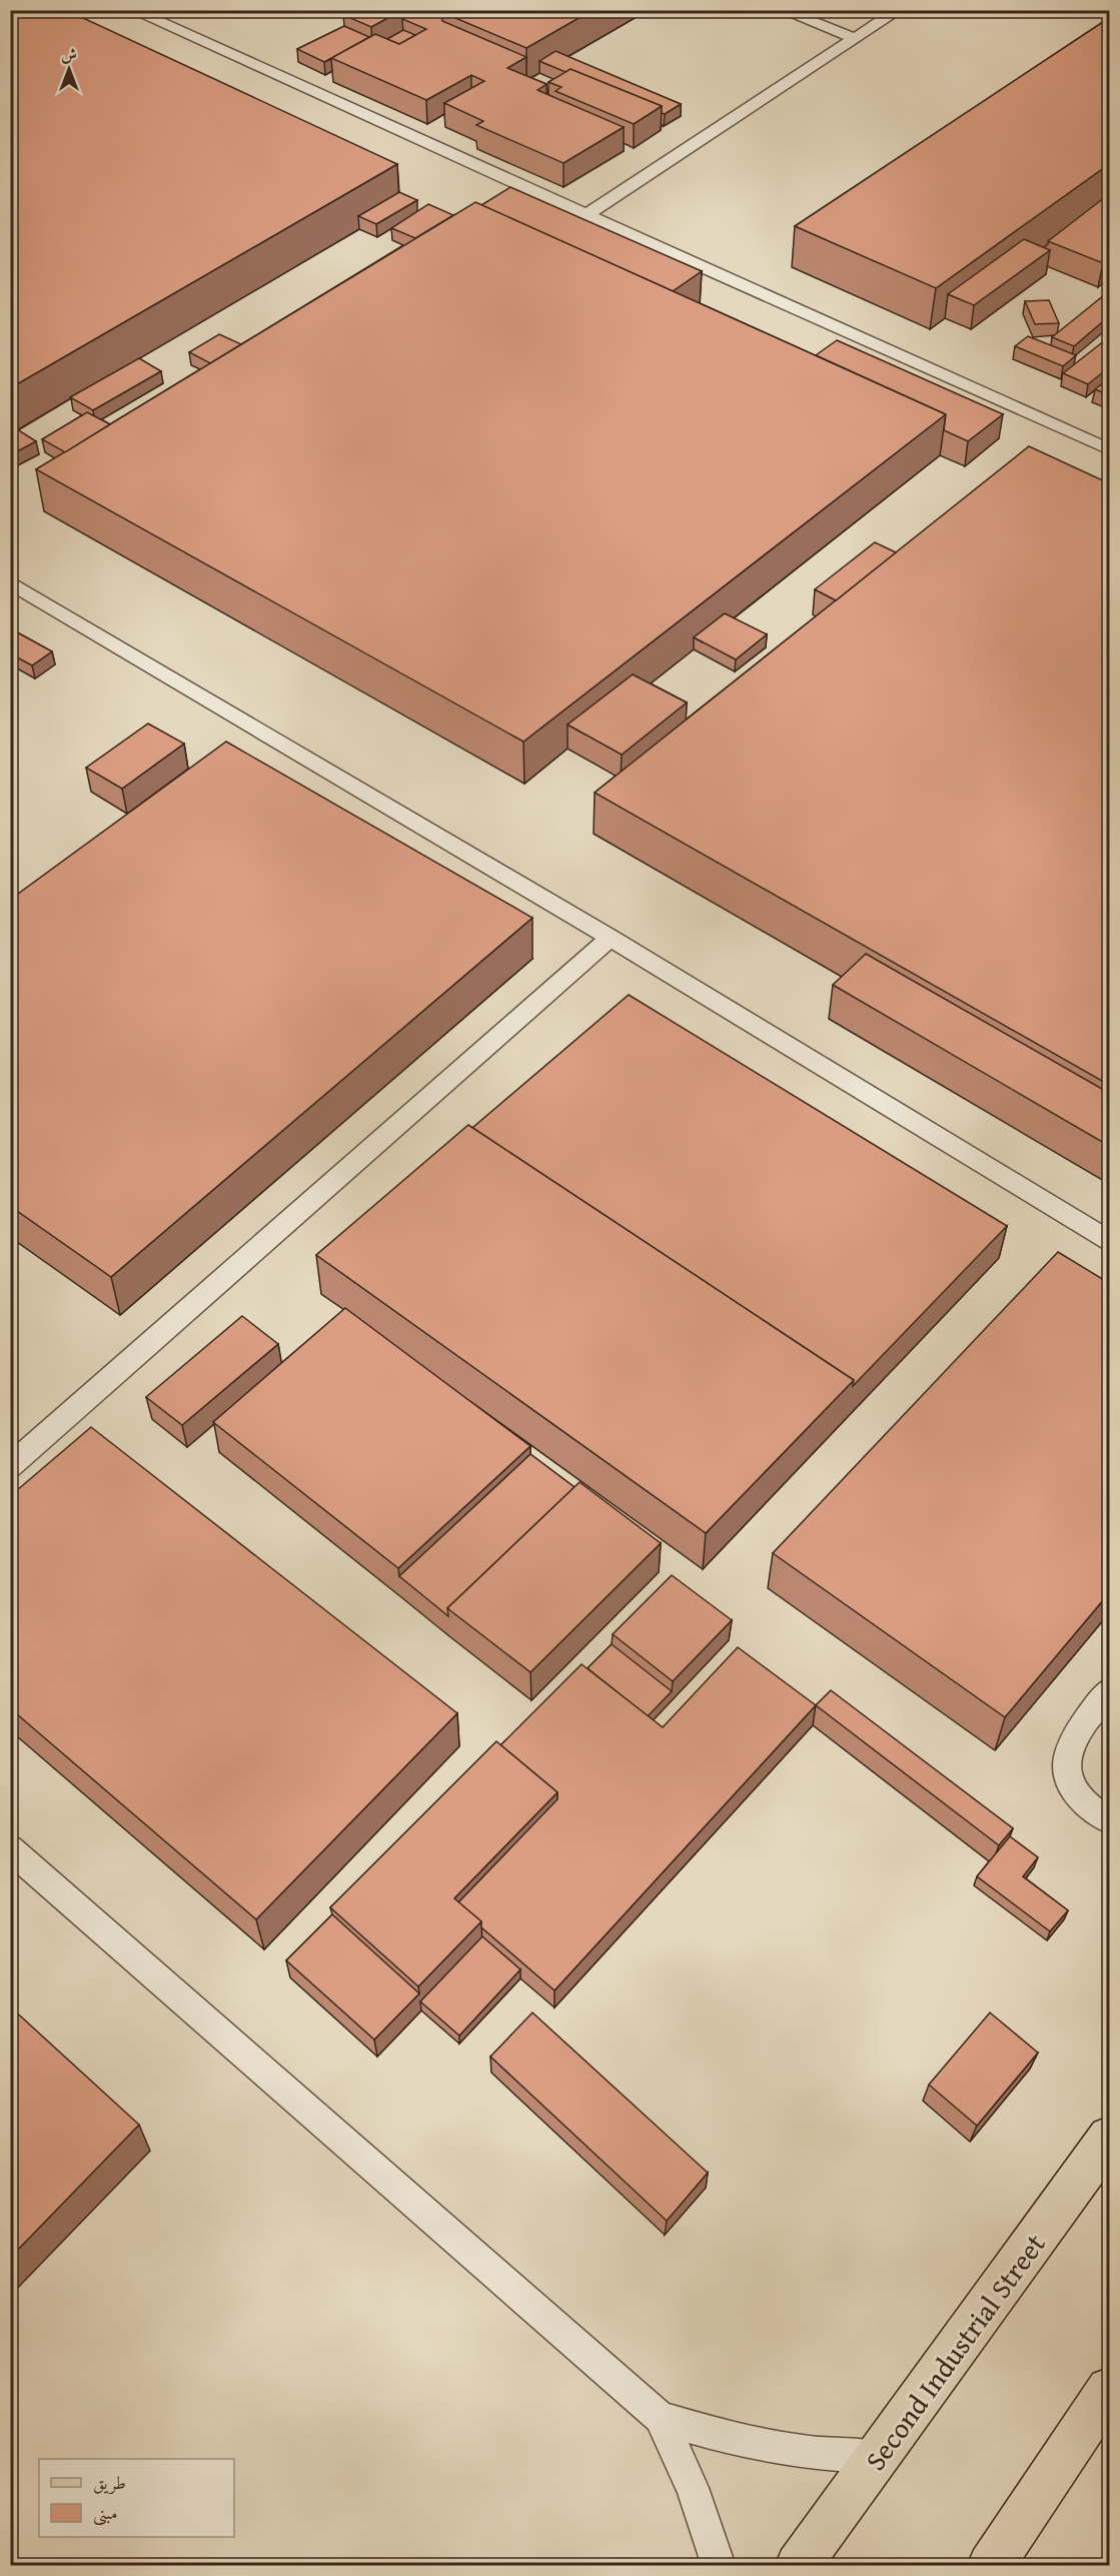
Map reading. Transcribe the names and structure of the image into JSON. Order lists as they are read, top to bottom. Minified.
{"streets":{"main road":["Second Industrial Street"]},"legend":["طريق","مبنى"],"north":"top"}
